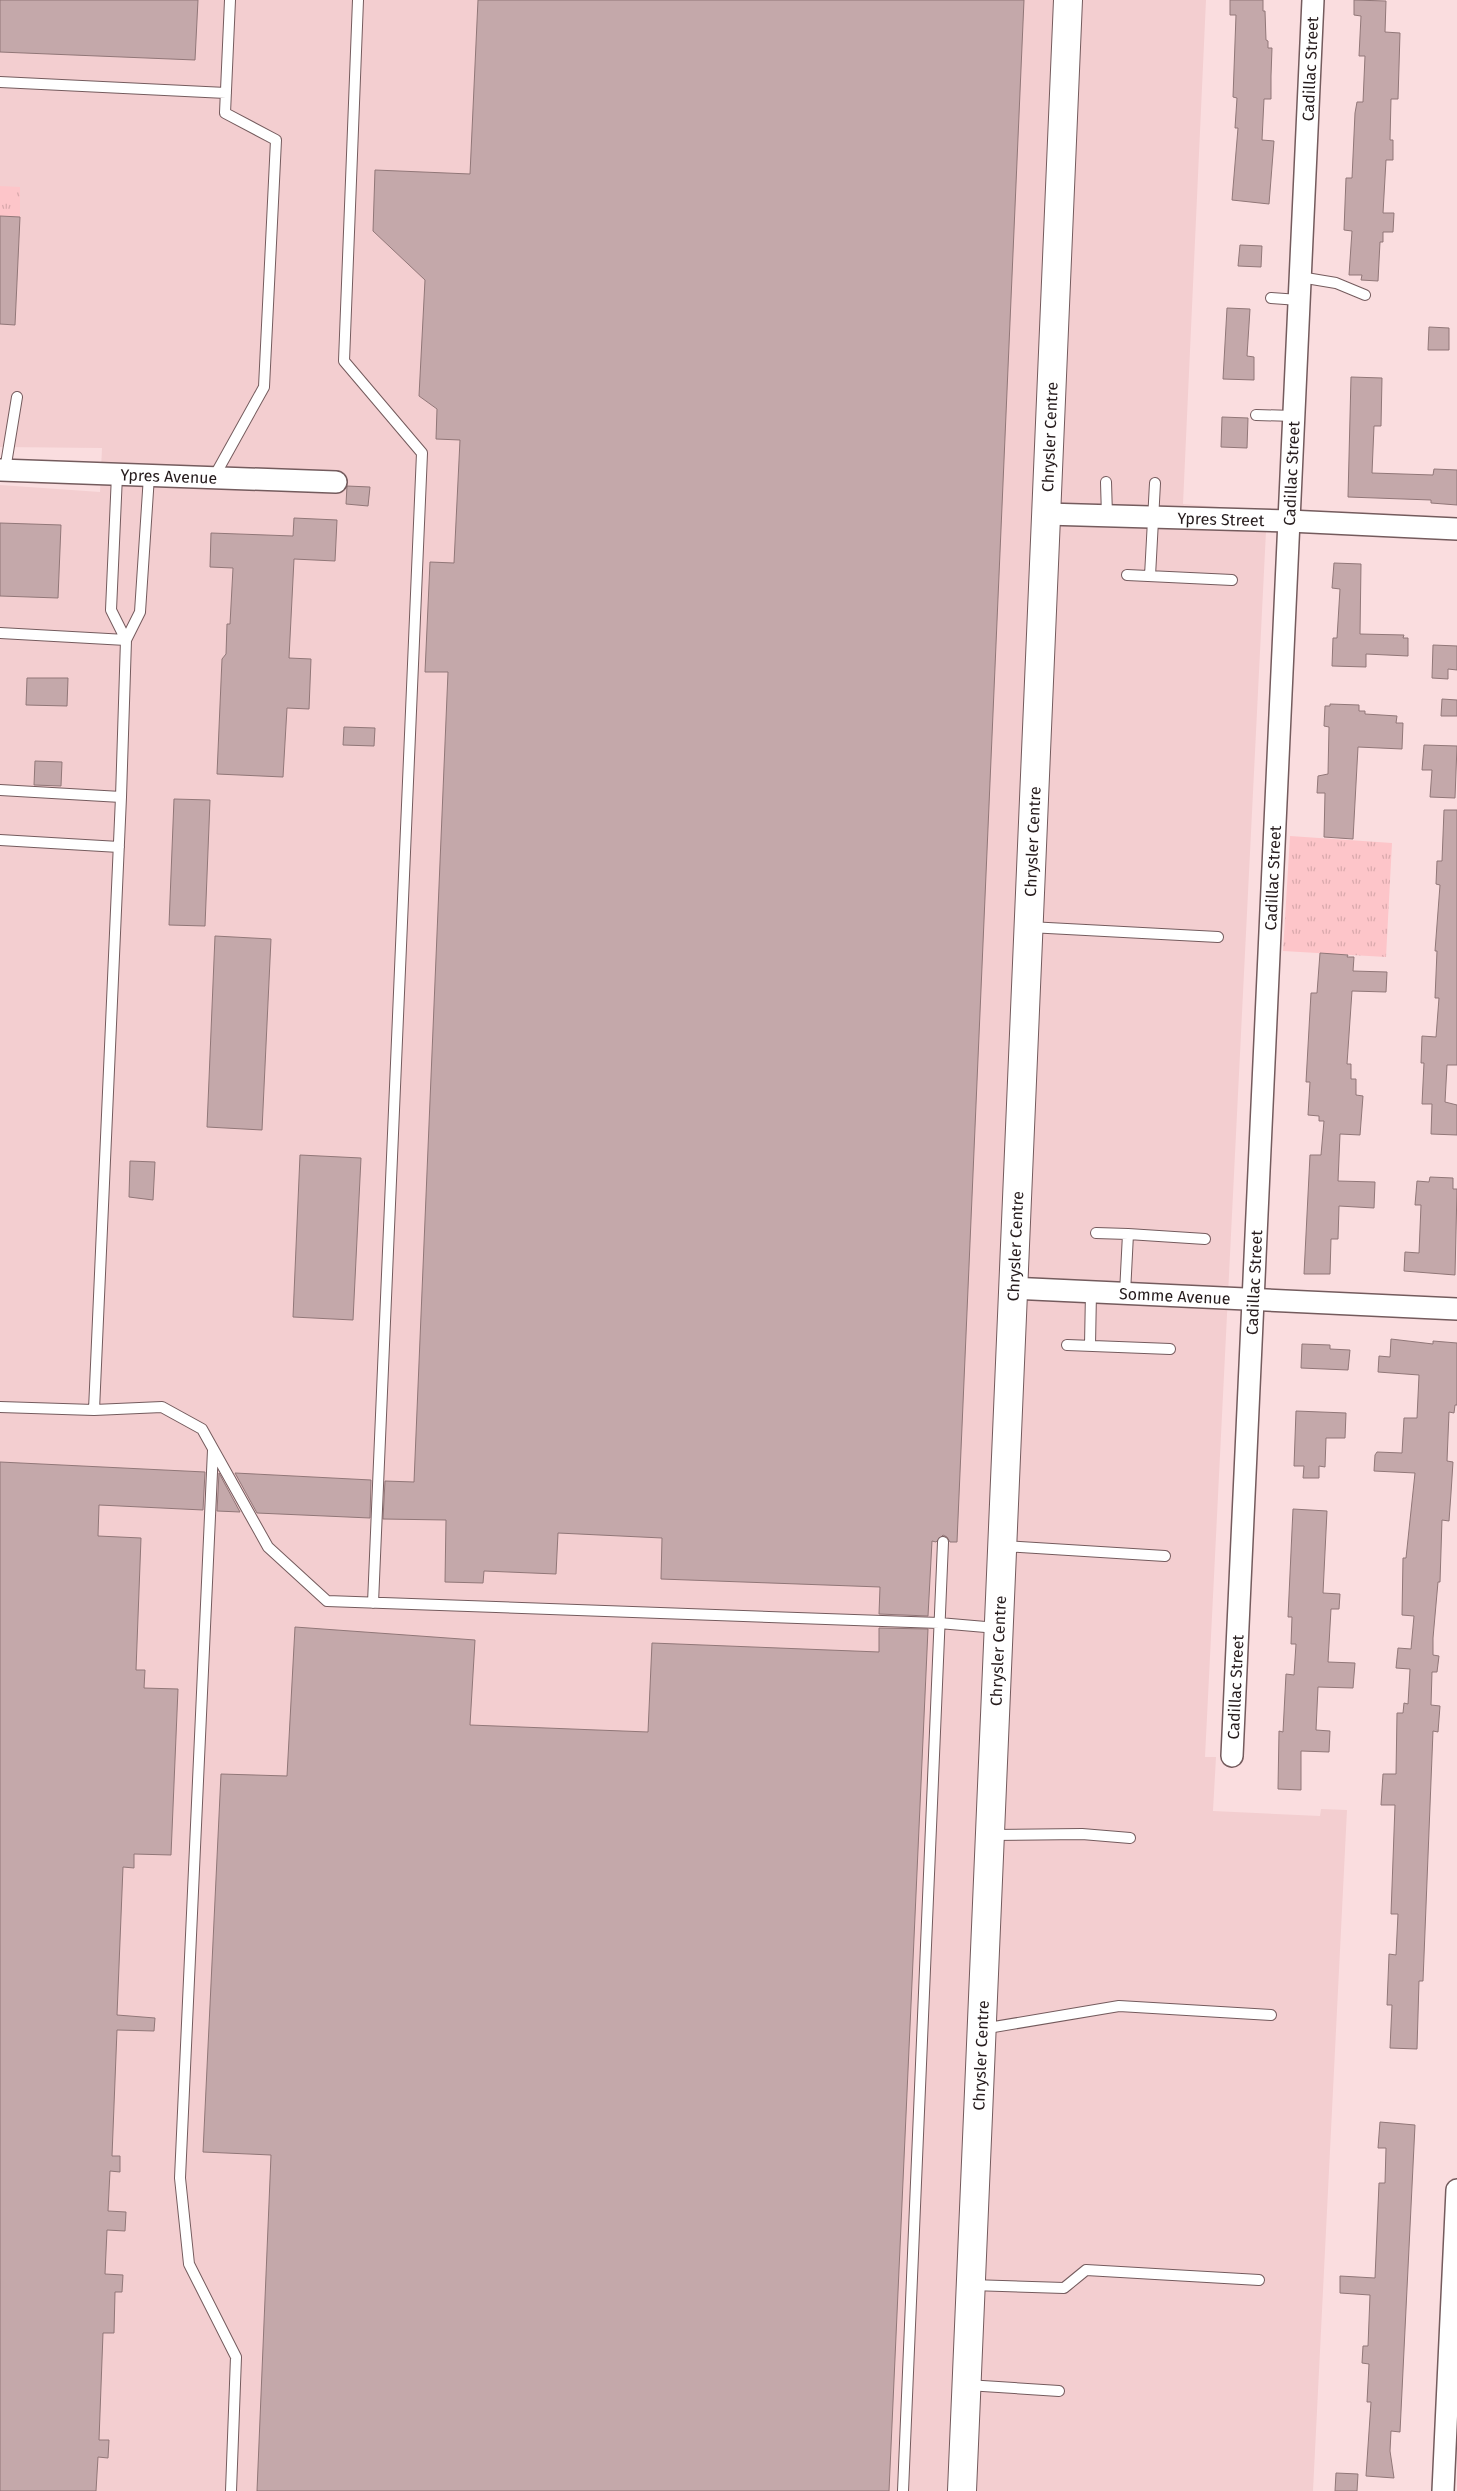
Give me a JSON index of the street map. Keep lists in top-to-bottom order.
{
  "streets": {
    "street": [
      "Cadillac Street",
      "Chrysler Centre",
      "Ypres Avenue",
      "Ypres Street",
      "Somme Avenue"
    ]
  },
  "crossings": [
    ["Cadillac Street", "Ypres Street"],
    ["Cadillac Street", "Somme Avenue"],
    ["Chrysler Centre", "Ypres Street"],
    ["Chrysler Centre", "Somme Avenue"]
  ]
}
